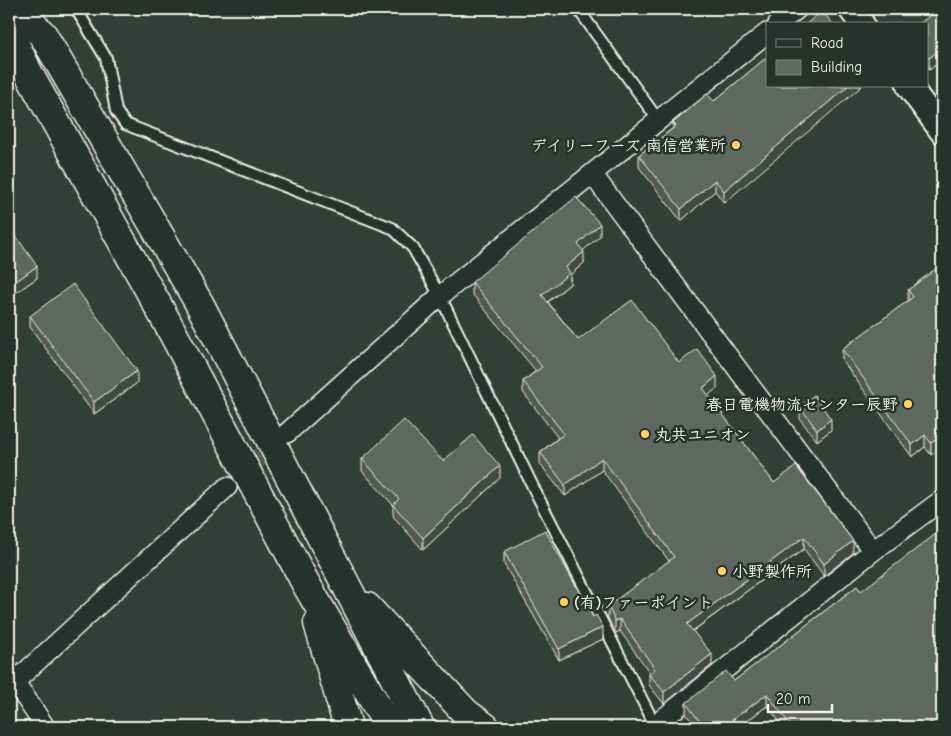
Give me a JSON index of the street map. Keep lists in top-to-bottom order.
{
  "places": [
    "デイリーフーズ 南信営業所",
    "春日電機物流センター辰野",
    "丸共ユニオン",
    "小野製作所",
    "(有)ファーポイント"
  ],
  "legend": ["Road", "Building"],
  "scale_bar": "20 m"
}
